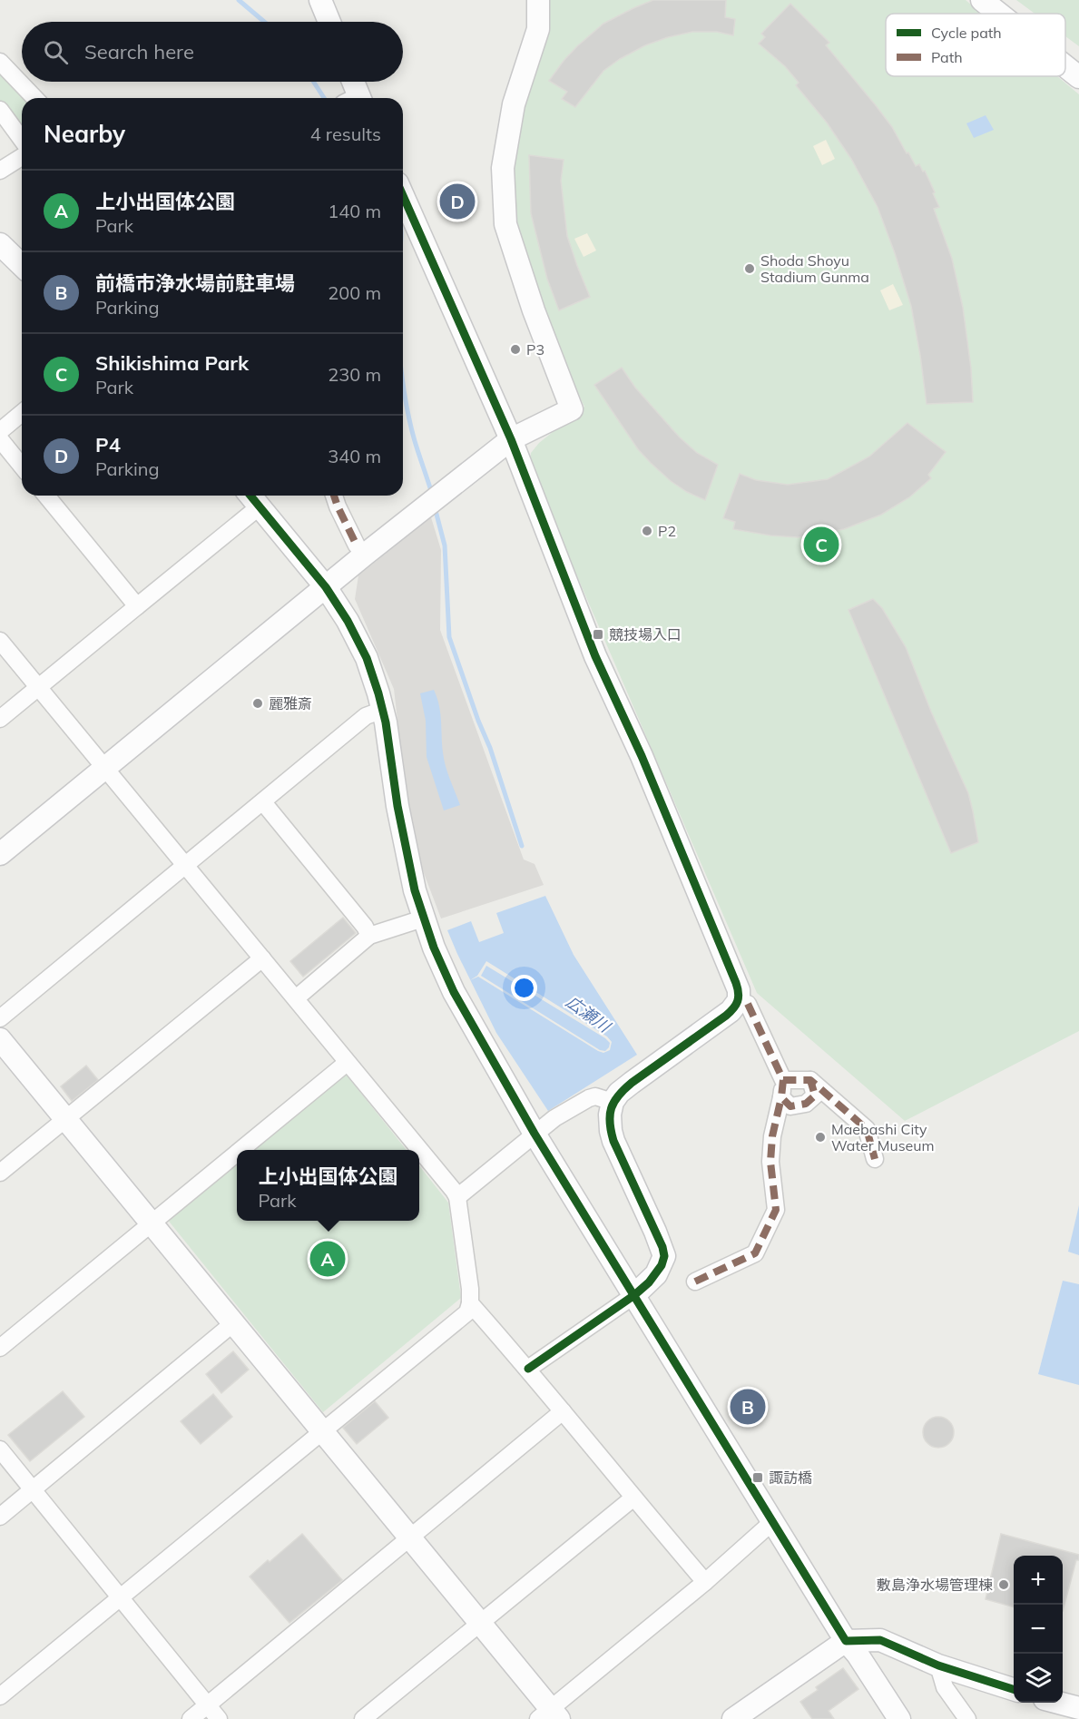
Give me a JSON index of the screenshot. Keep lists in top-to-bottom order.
{
  "water": ["広瀬川"],
  "places": {
    "other": [
      "Shoda Shoyu Stadium Gunma",
      "P3",
      "P2",
      "麗雅斎",
      "Maebashi City Water Museum",
      "敷島浄水場管理棟"
    ],
    "transit": ["競技場入口", "諏訪橋"]
  },
  "legend": ["Cycle path", "Path"],
  "page": {
    "search": "Search here",
    "heading": ["Nearby", "4 results"],
    "list": [
      {
        "mark": "A",
        "name": "上小出国体公園",
        "note": "Park",
        "value": "140 m"
      },
      {
        "mark": "B",
        "name": "前橋市浄水場前駐車場",
        "note": "Parking",
        "value": "200 m"
      },
      {
        "mark": "C",
        "name": "Shikishima Park",
        "note": "Park",
        "value": "230 m"
      },
      {
        "mark": "D",
        "name": "P4",
        "note": "Parking",
        "value": "340 m"
      }
    ],
    "pins": [
      "D",
      "C",
      "A",
      "B"
    ],
    "popup": ["上小出国体公園", "Park"],
    "map_buttons": ["+", "−"]
  }
}
